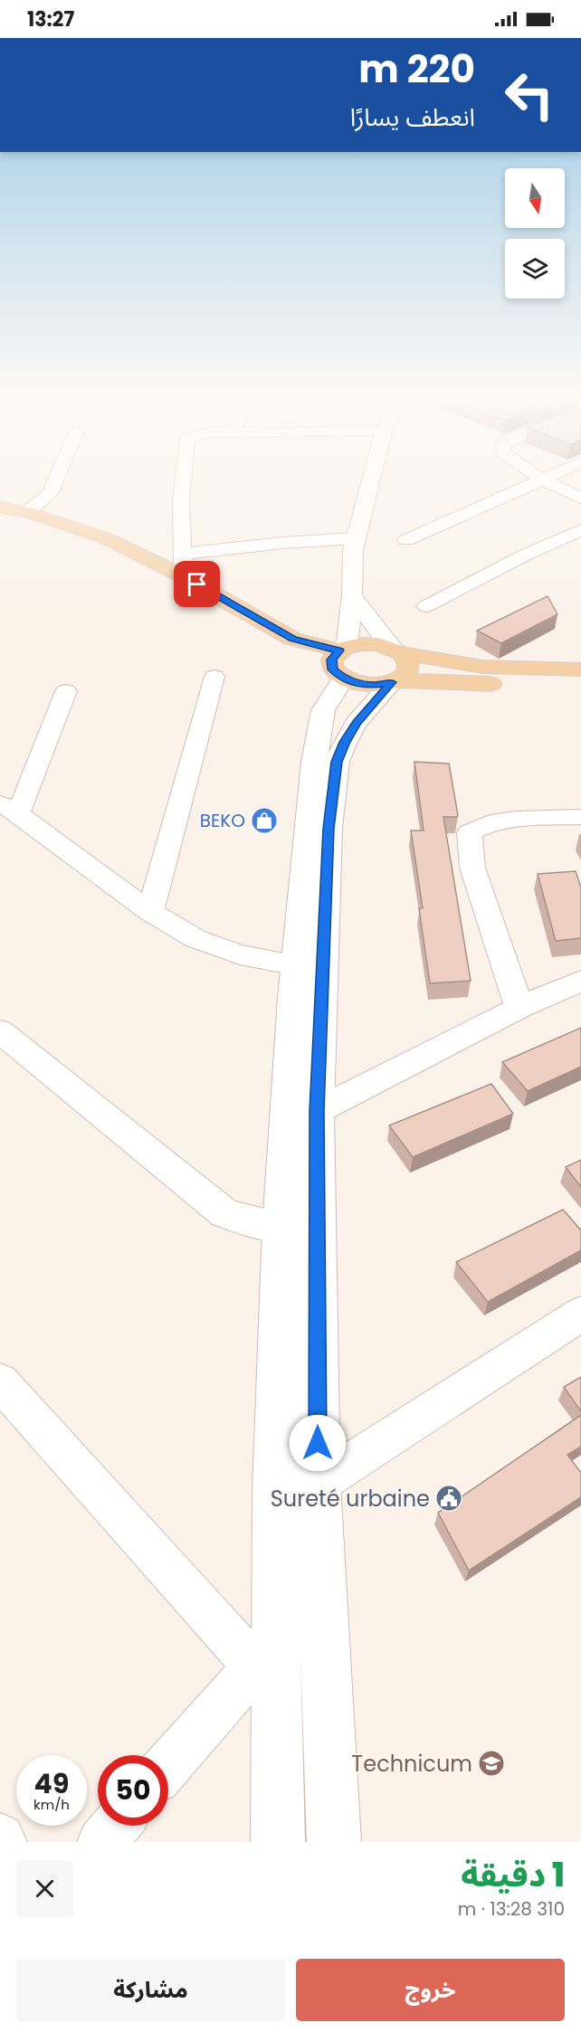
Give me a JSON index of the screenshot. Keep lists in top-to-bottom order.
{
  "places": {
    "shop": ["BEKO"],
    "public building": ["Sureté urbaine"],
    "school or university": ["Technicum"]
  },
  "north": "bottom",
  "page": {
    "status": "13:27",
    "turn": ["220 m", "انعطف يسارًا"],
    "speed": "49 km/h",
    "limit": "50",
    "heading": ["1 دقيقة", "310 m · 13:28"],
    "buttons": ["خروج", "مشاركة"]
  }
}
